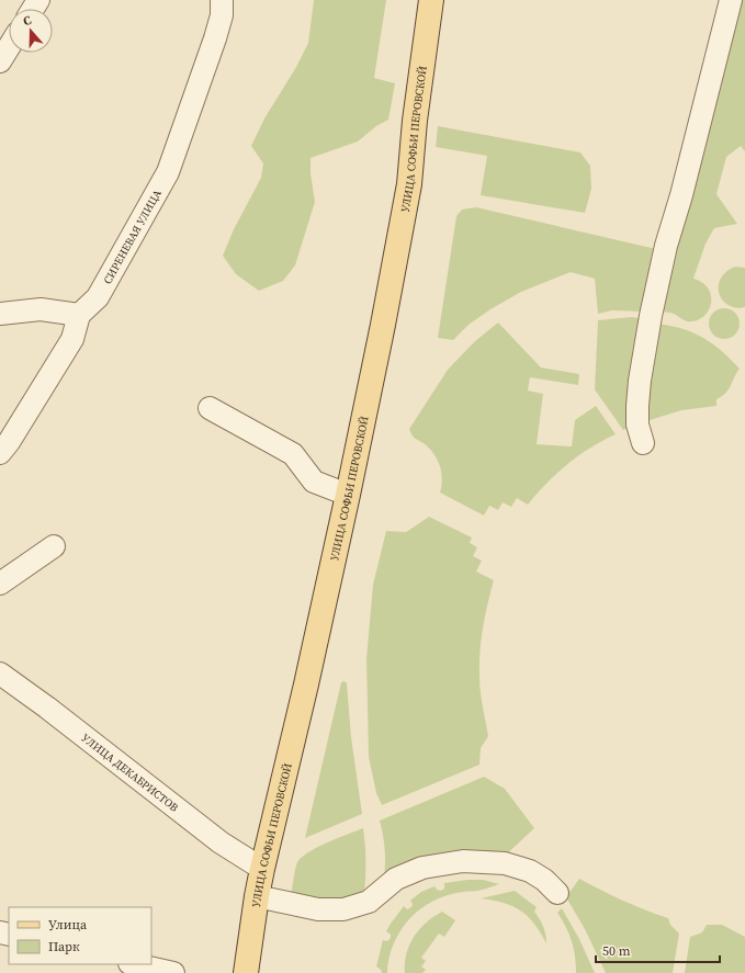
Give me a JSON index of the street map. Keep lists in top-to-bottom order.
{
  "streets": {
    "main road": ["УЛИЦА СОФЬИ ПЕРОВСКОЙ"],
    "street": ["СИРЕНЕВАЯ УЛИЦА", "УЛИЦА ДЕКАБРИСТОВ"]
  },
  "crossings": [
    ["УЛИЦА СОФЬИ ПЕРОВСКОЙ", "УЛИЦА ДЕКАБРИСТОВ"]
  ],
  "legend": ["Улица", "Парк"],
  "scale_bar": "50 m",
  "north": "top"
}
